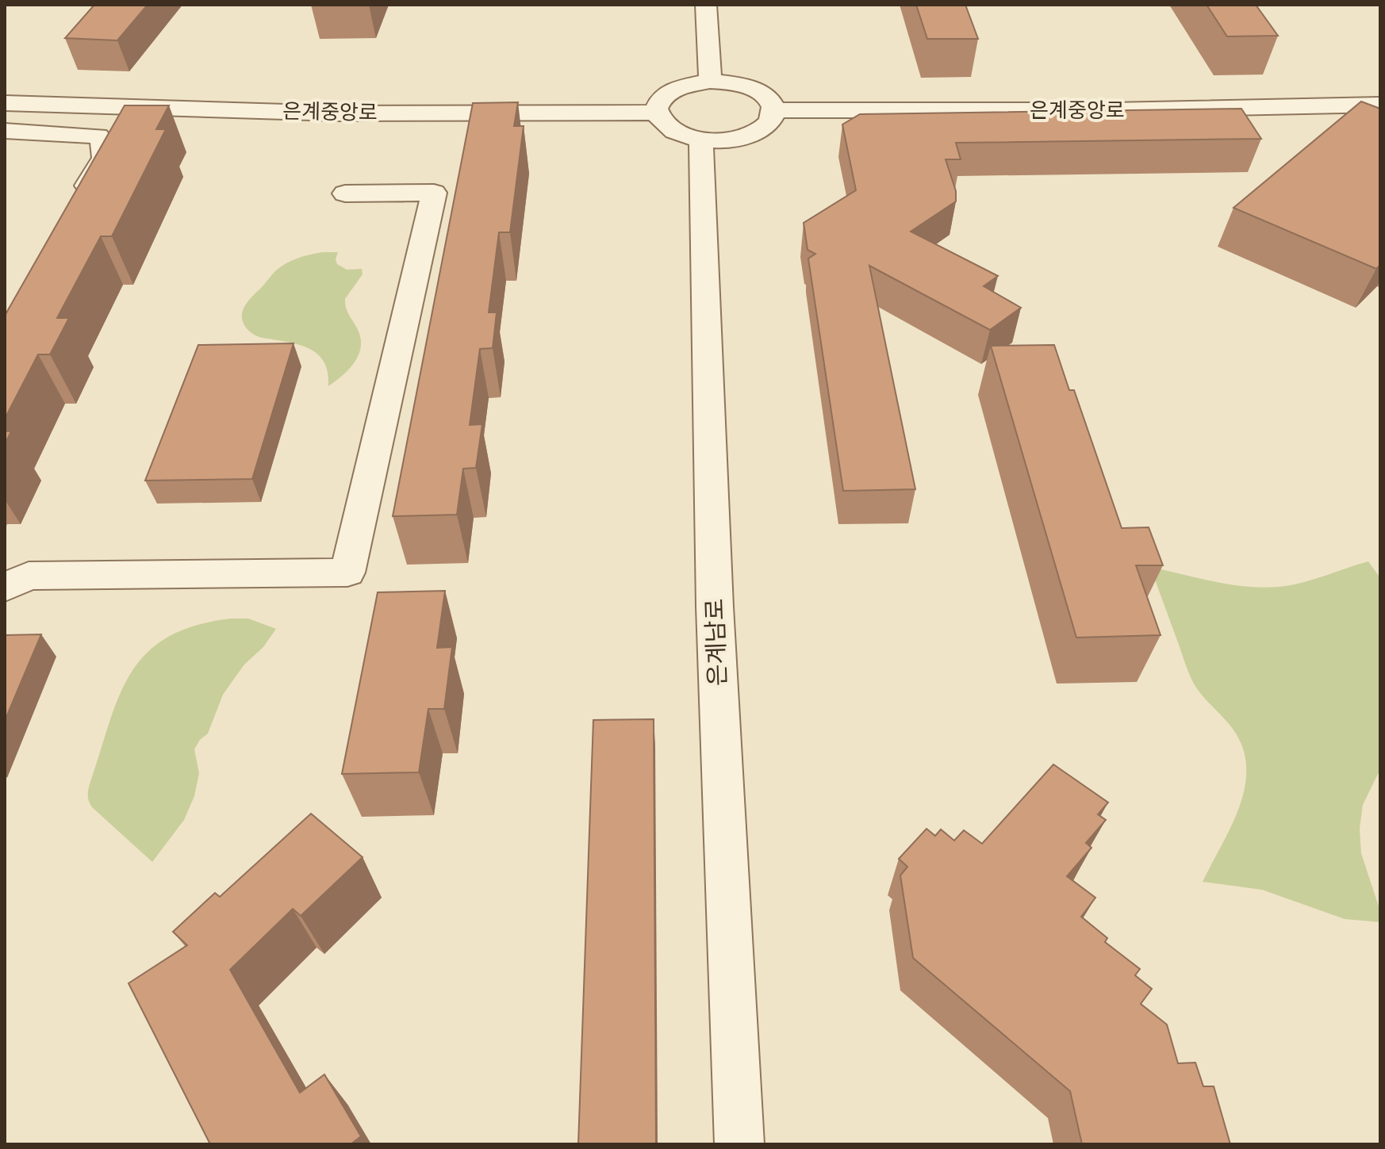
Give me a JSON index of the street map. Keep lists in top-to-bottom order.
{
  "streets": {
    "street": ["은계중앙로", "은계남로"]
  }
}
